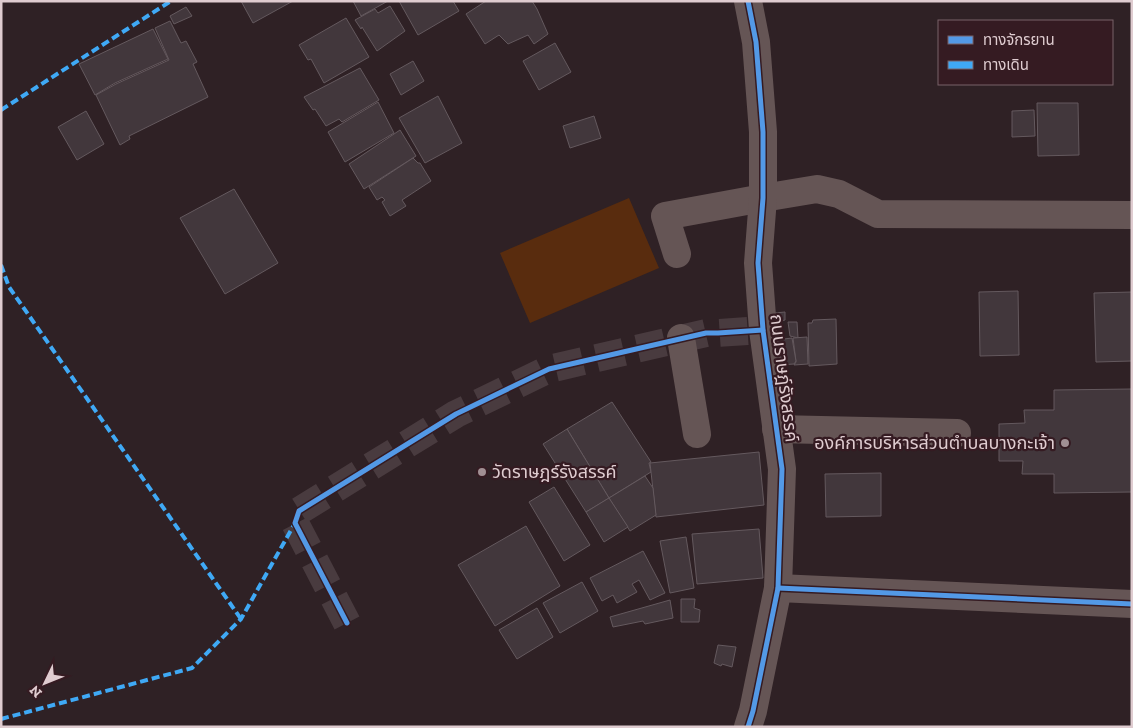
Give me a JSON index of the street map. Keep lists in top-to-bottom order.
{
  "streets": {
    "street": ["ถนนราษฎ์รังสรรค์"]
  },
  "places": ["องค์การบริหารส่วนตำบลบางกะเจ้า", "วัดราษฎร์รังสรรค์"],
  "legend": ["ทางจักรยาน", "ทางเดิน"],
  "north": "bottom left"
}
